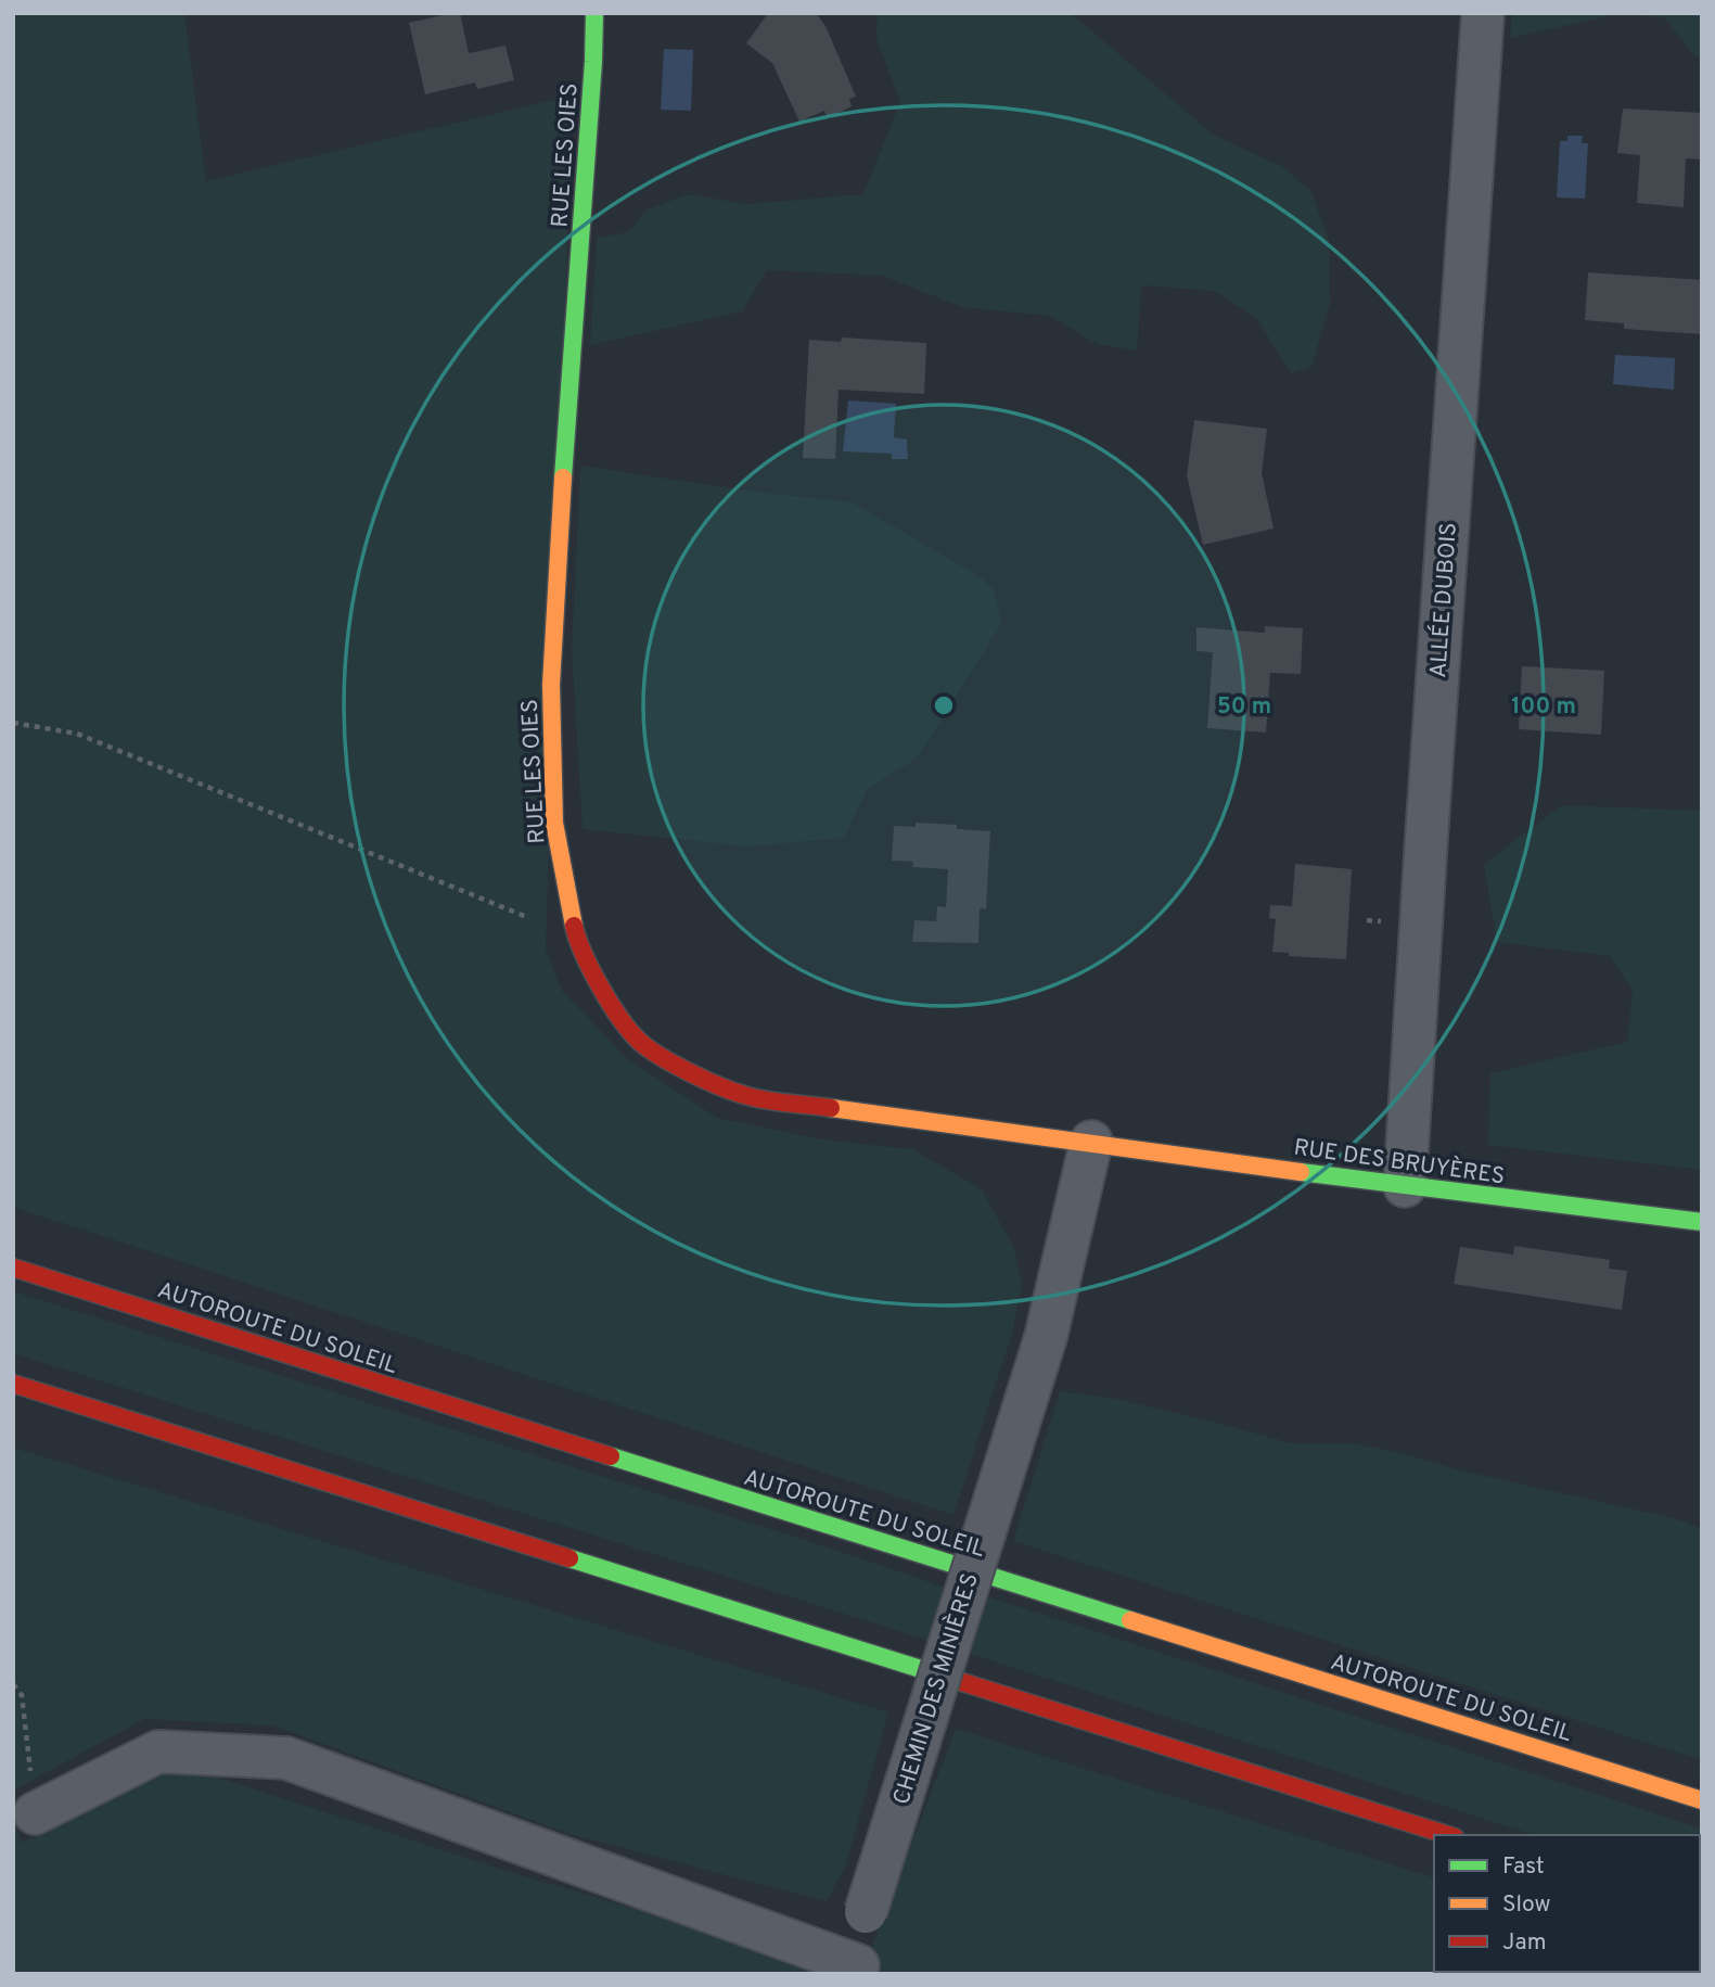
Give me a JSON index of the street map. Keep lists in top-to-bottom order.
{
  "streets": {
    "main road": ["RUE LES OIES", "RUE DES BRUYÈRES", "AUTOROUTE DU SOLEIL"],
    "street": ["ALLÉE DUBOIS", "CHEMIN DES MINIÈRES"]
  },
  "crossings": [
    ["RUE LES OIES", "RUE DES BRUYÈRES"],
    ["RUE LES OIES", "CHEMIN DES MINIÈRES"],
    ["ALLÉE DUBOIS", "RUE DES BRUYÈRES"],
    ["RUE DES BRUYÈRES", "CHEMIN DES MINIÈRES"]
  ],
  "legend": ["Fast", "Slow", "Jam"],
  "rings": ["50 m", "100 m"]
}
